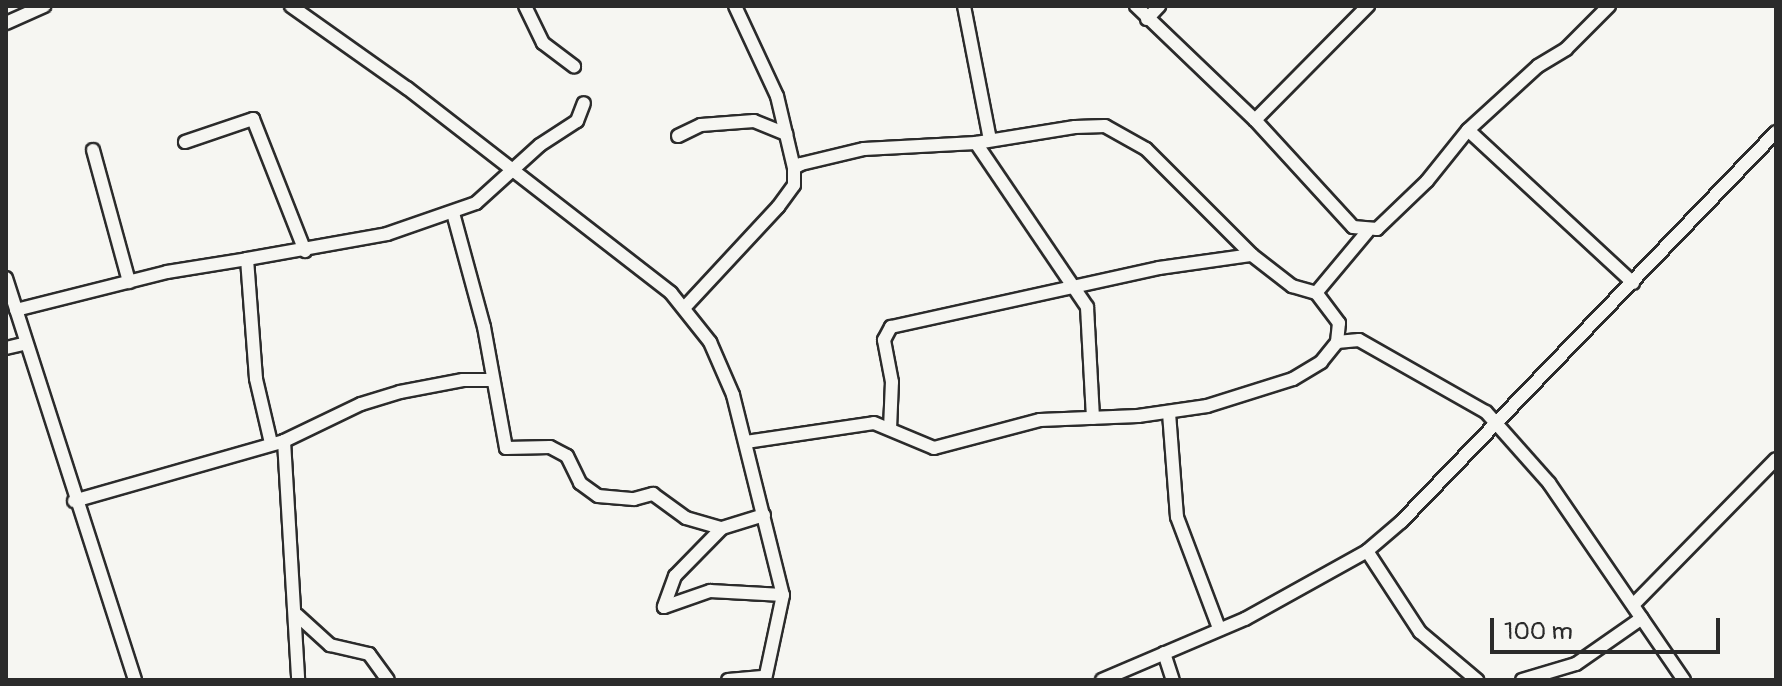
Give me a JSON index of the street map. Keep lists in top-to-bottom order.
{
  "scale_bar": "100 m"
}
